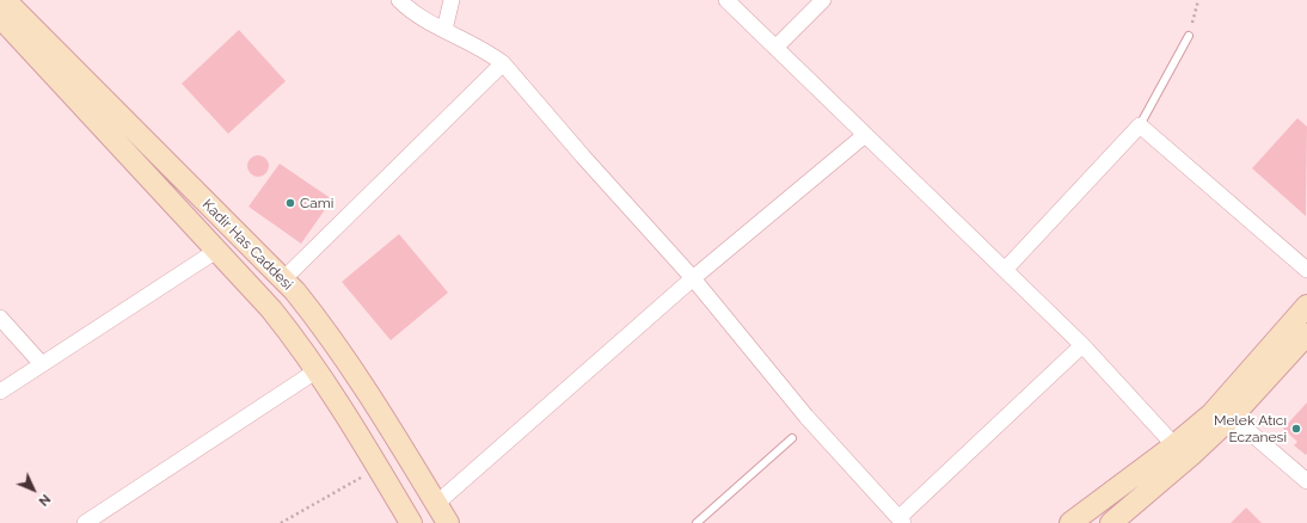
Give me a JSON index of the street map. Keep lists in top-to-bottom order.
{
  "streets": {
    "street": ["Kadir Has Caddesi"]
  },
  "places": ["Cami", "Melek Atıcı Eczanesi"],
  "north": "bottom right"
}
